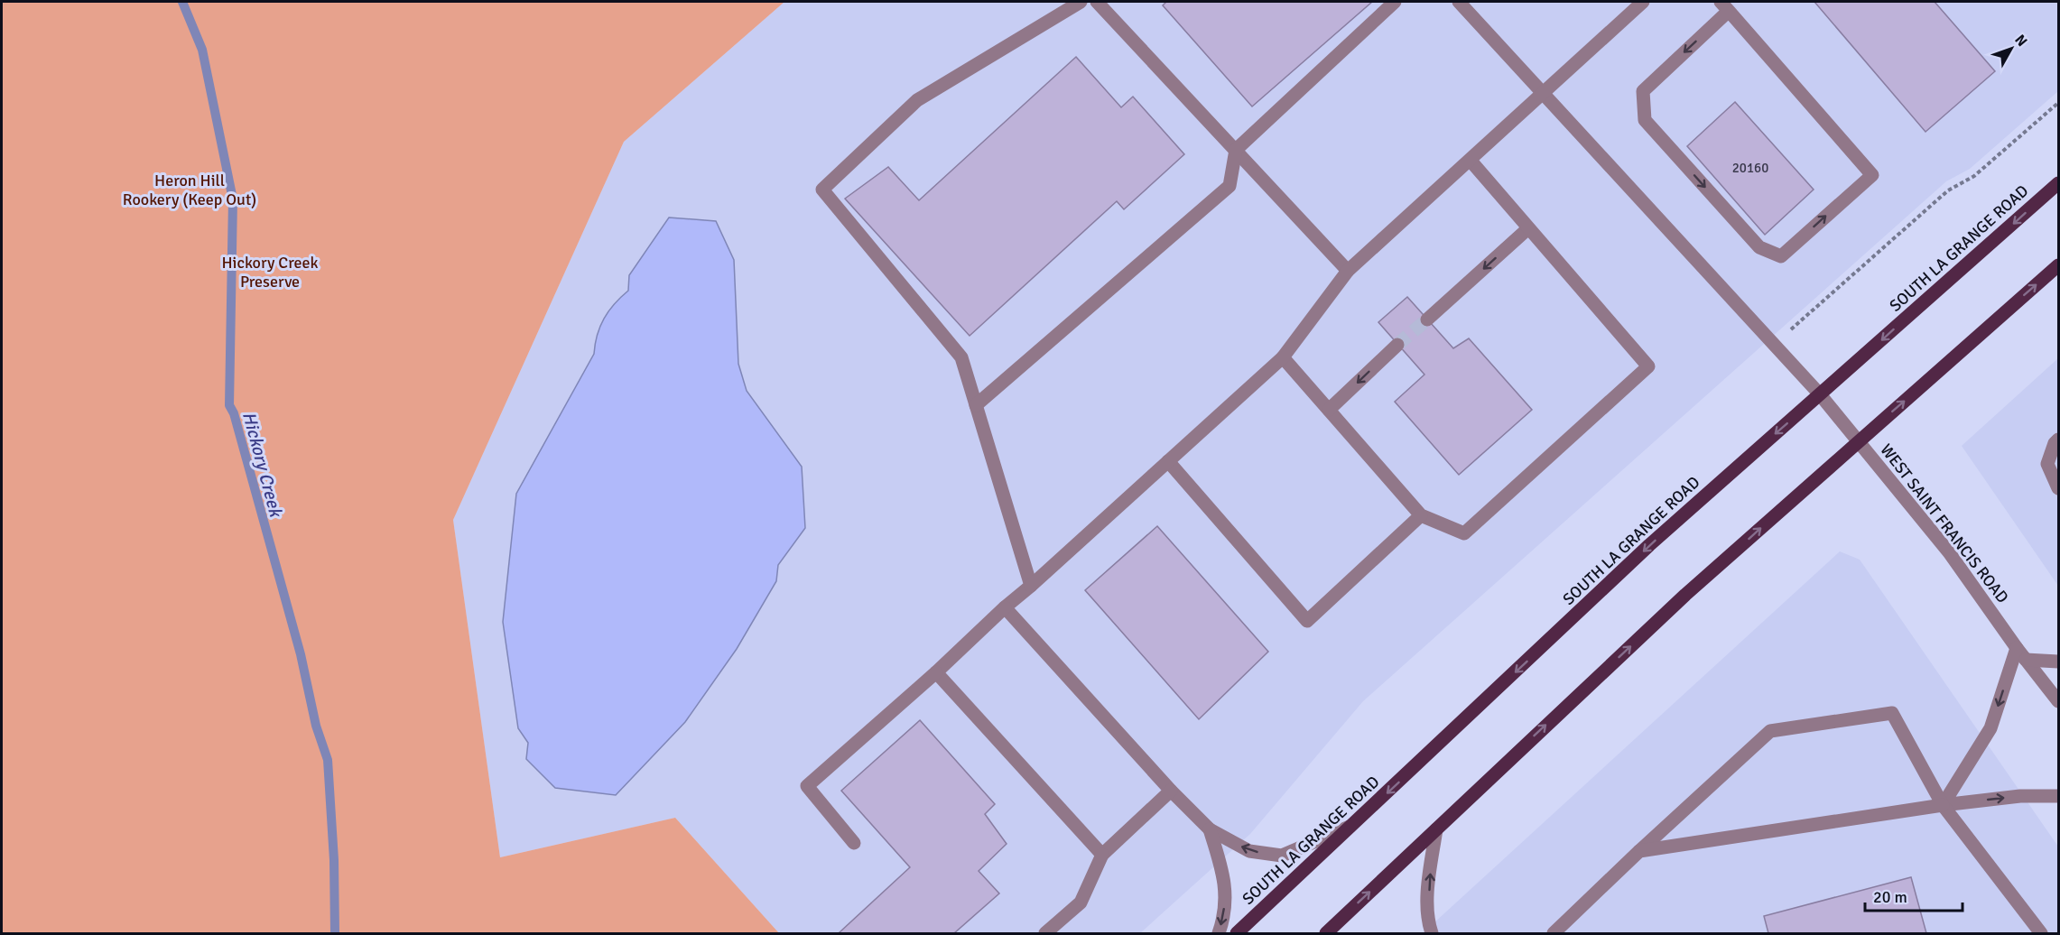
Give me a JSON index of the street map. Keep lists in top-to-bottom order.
{
  "streets": {
    "main road": ["SOUTH LA GRANGE ROAD"],
    "street": ["WEST SAINT FRANCIS ROAD"]
  },
  "crossings": [
    ["SOUTH LA GRANGE ROAD", "WEST SAINT FRANCIS ROAD"]
  ],
  "water": ["Hickory Creek"],
  "parks": ["Heron Hill Rookery (Keep Out)", "Hickory Creek Preserve"],
  "house_numbers": ["20160"],
  "scale_bar": "20 m",
  "north": "top right"
}
